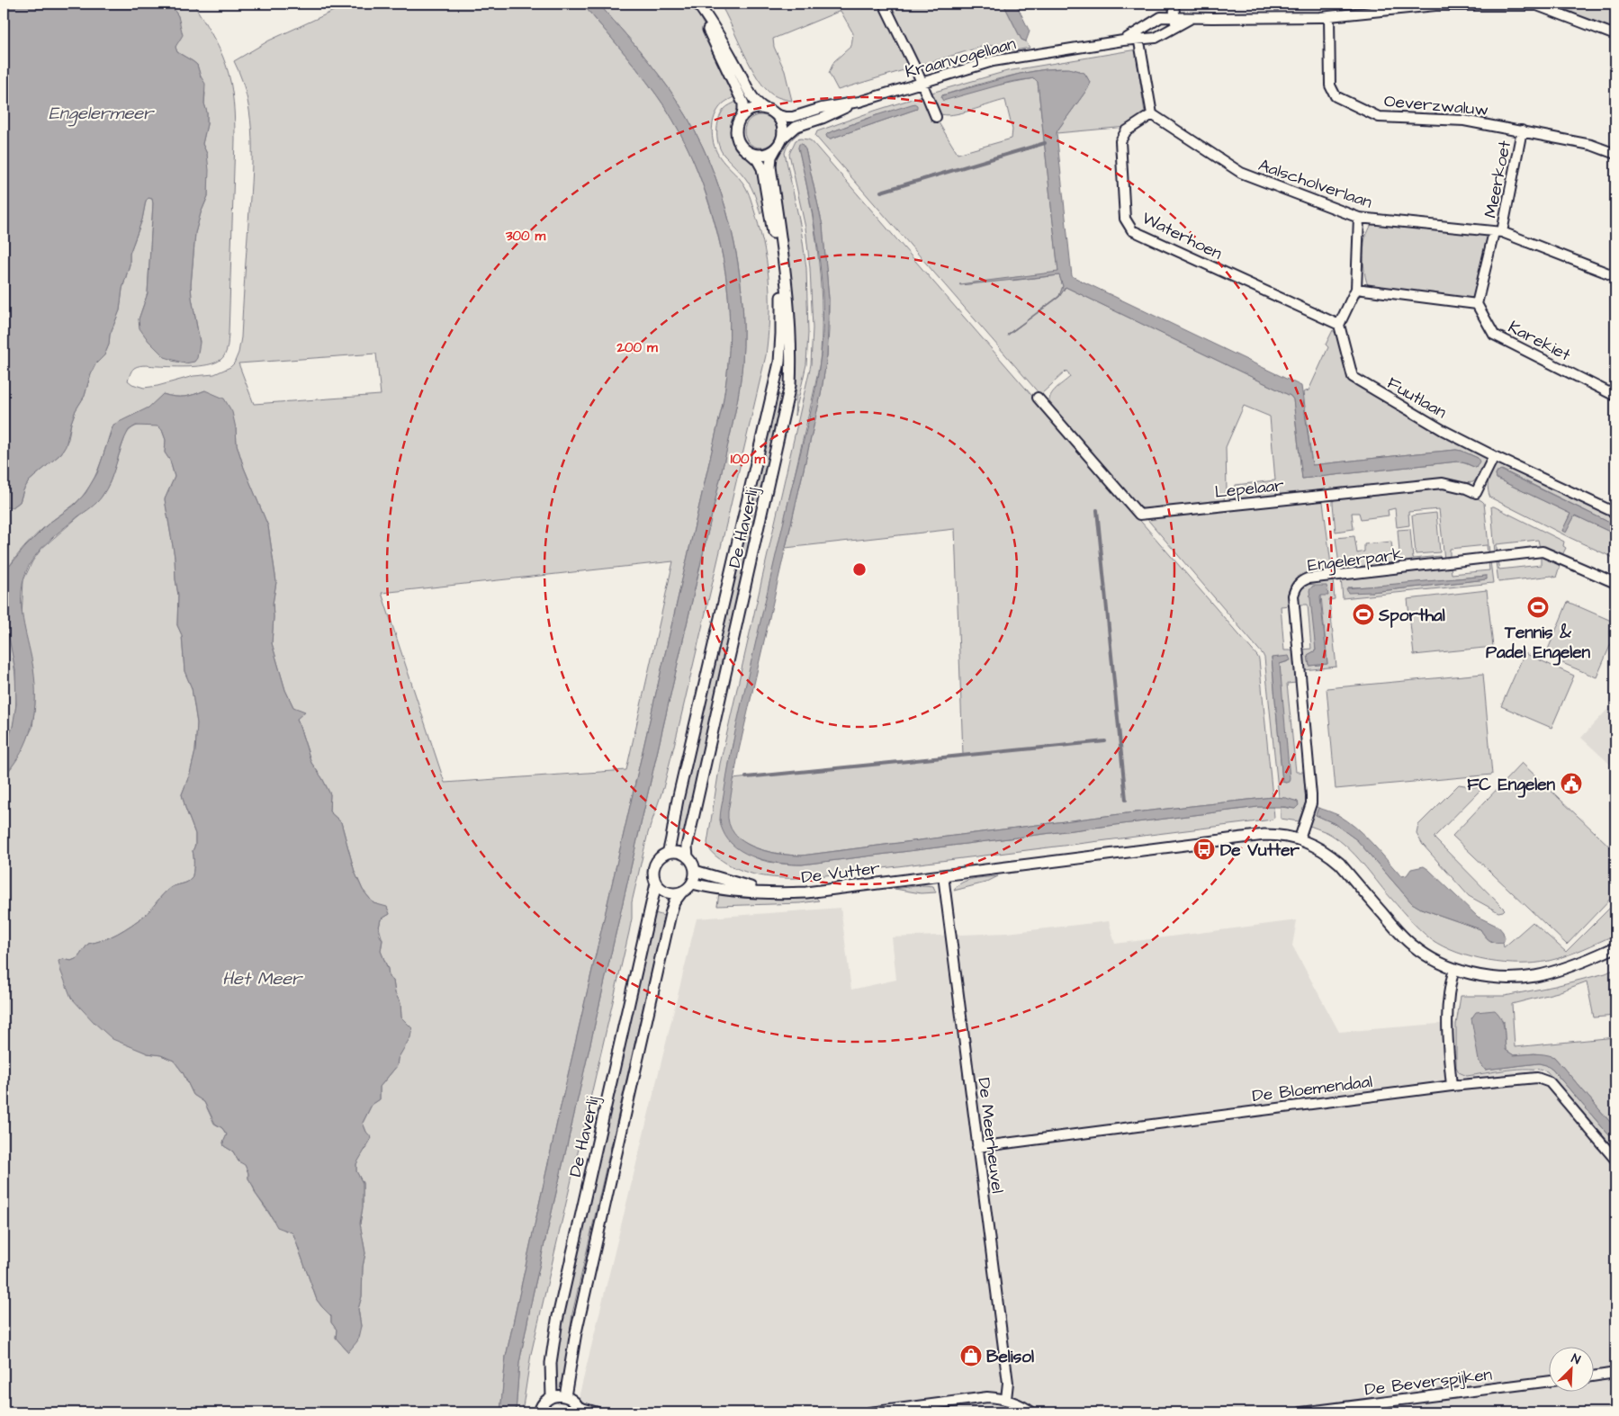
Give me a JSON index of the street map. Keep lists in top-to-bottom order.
{
  "streets": {
    "street": [
      "Kraanvogellaan",
      "Oeverzwaluw",
      "Meerkoet",
      "Aalscholverlaan",
      "Waterhoen",
      "Karekiet",
      "Fuutlaan",
      "Lepelaar",
      "De Haverlij",
      "Engelerpark",
      "De Vutter",
      "De Bloemendaal",
      "De Meerheuvel",
      "De Beverspijken"
    ]
  },
  "crossings": [
    ["Kraanvogellaan", "Oeverzwaluw"],
    ["Kraanvogellaan", "De Haverlij"],
    ["Oeverzwaluw", "Meerkoet"],
    ["Meerkoet", "Aalscholverlaan"],
    ["Meerkoet", "Karekiet"],
    ["Aalscholverlaan", "Waterhoen"],
    ["Waterhoen", "Fuutlaan"],
    ["Fuutlaan", "Lepelaar"],
    ["De Haverlij", "De Vutter"],
    ["Engelerpark", "De Vutter"],
    ["De Vutter", "De Meerheuvel"],
    ["De Bloemendaal", "De Meerheuvel"]
  ],
  "water": ["Engelermeer", "Het Meer"],
  "places": {
    "sports": ["Tennis & Padel Engelen", "Sporthal"],
    "public building": ["FC Engelen"],
    "bus stop": ["De Vutter"],
    "shop": ["Belisol"]
  },
  "north": "top right",
  "rings": ["300 m", "200 m", "100 m"]
}
